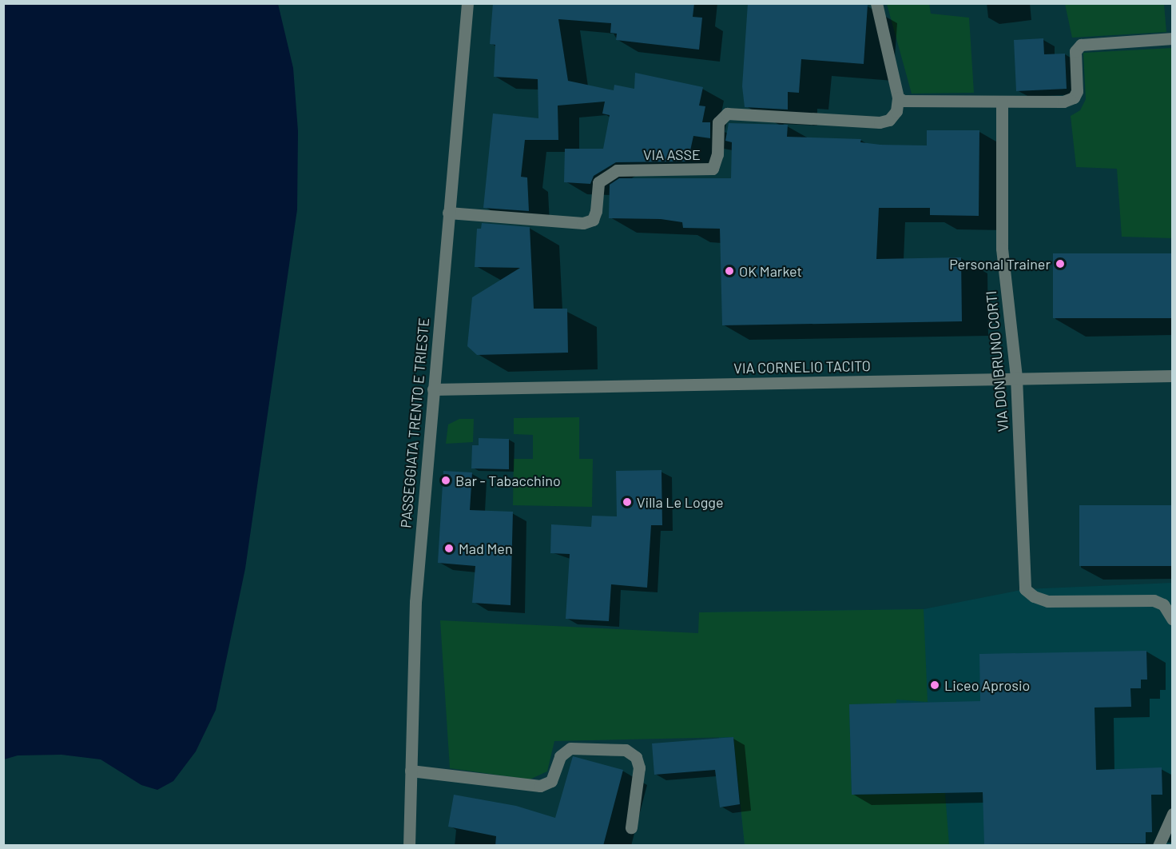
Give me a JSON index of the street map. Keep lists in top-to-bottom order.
{
  "streets": {
    "street": [
      "VIA ASSE",
      "VIA DON BRUNO CORTI",
      "VIA CORNELIO TACITO",
      "PASSEGGIATA TRENTO E TRIESTE"
    ]
  },
  "crossings": [
    ["VIA ASSE", "PASSEGGIATA TRENTO E TRIESTE"],
    ["VIA DON BRUNO CORTI", "VIA CORNELIO TACITO"],
    ["VIA CORNELIO TACITO", "PASSEGGIATA TRENTO E TRIESTE"]
  ],
  "places": [
    "Personal Trainer",
    "OK Market",
    "Bar - Tabacchino",
    "Villa Le Logge",
    "Mad Men",
    "Liceo Aprosio"
  ]
}
